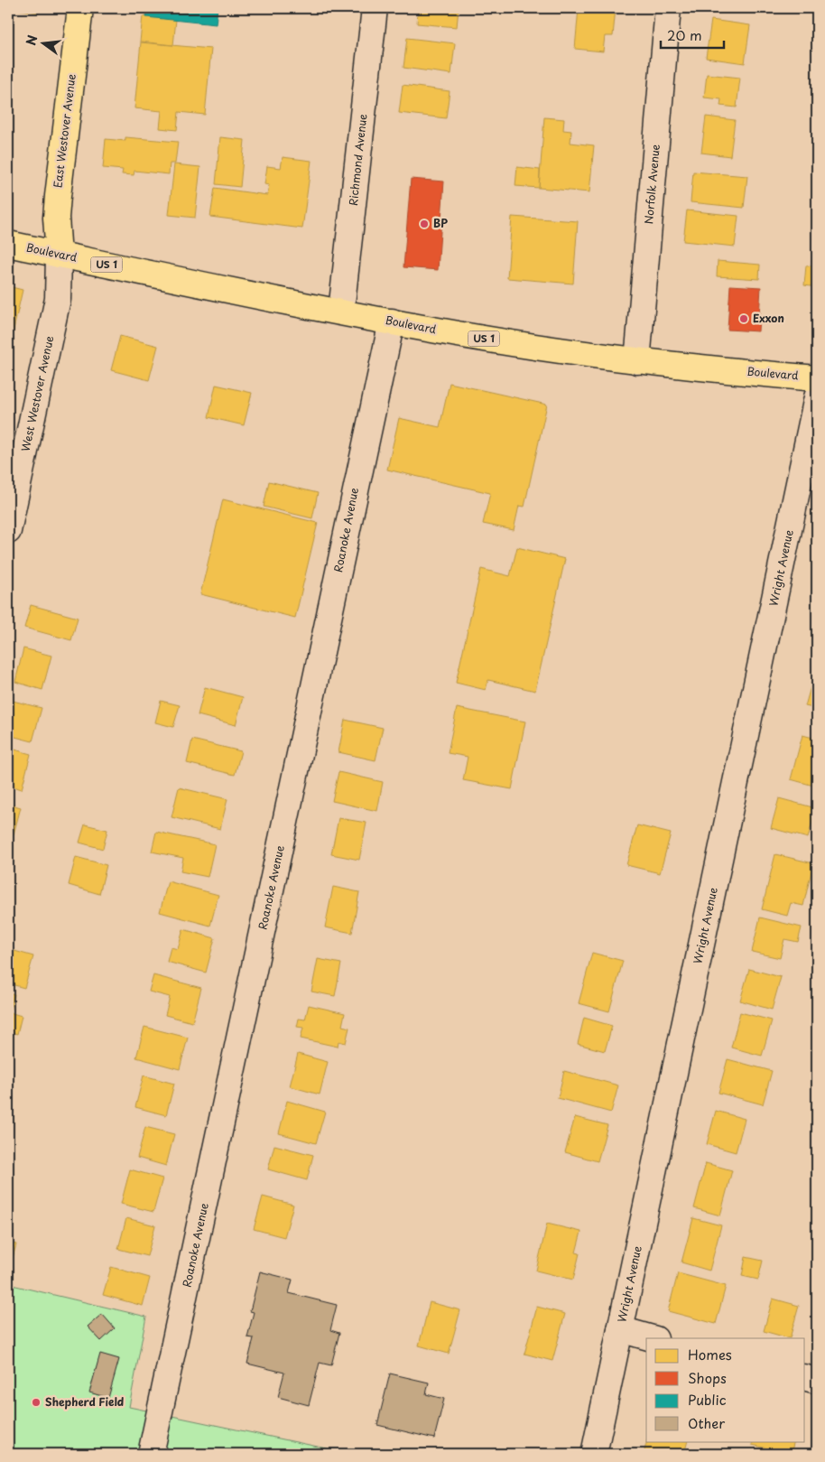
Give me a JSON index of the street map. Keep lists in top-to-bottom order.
{
  "streets": {
    "main road": ["East Westover Avenue", "Boulevard", "US 1"],
    "street": [
      "Richmond Avenue",
      "Norfolk Avenue",
      "West Westover Avenue",
      "Roanoke Avenue",
      "Wright Avenue"
    ]
  },
  "crossings": [
    ["East Westover Avenue", "Boulevard"],
    ["East Westover Avenue", "West Westover Avenue"],
    ["Richmond Avenue", "Boulevard"],
    ["Norfolk Avenue", "Boulevard"],
    ["Boulevard", "West Westover Avenue"],
    ["Boulevard", "Roanoke Avenue"]
  ],
  "places": ["BP", "Exxon", "Shepherd Field"],
  "legend": [
    "Homes",
    "Shops",
    "Public",
    "Other"
  ],
  "scale_bar": "20 m",
  "north": "left"
}
